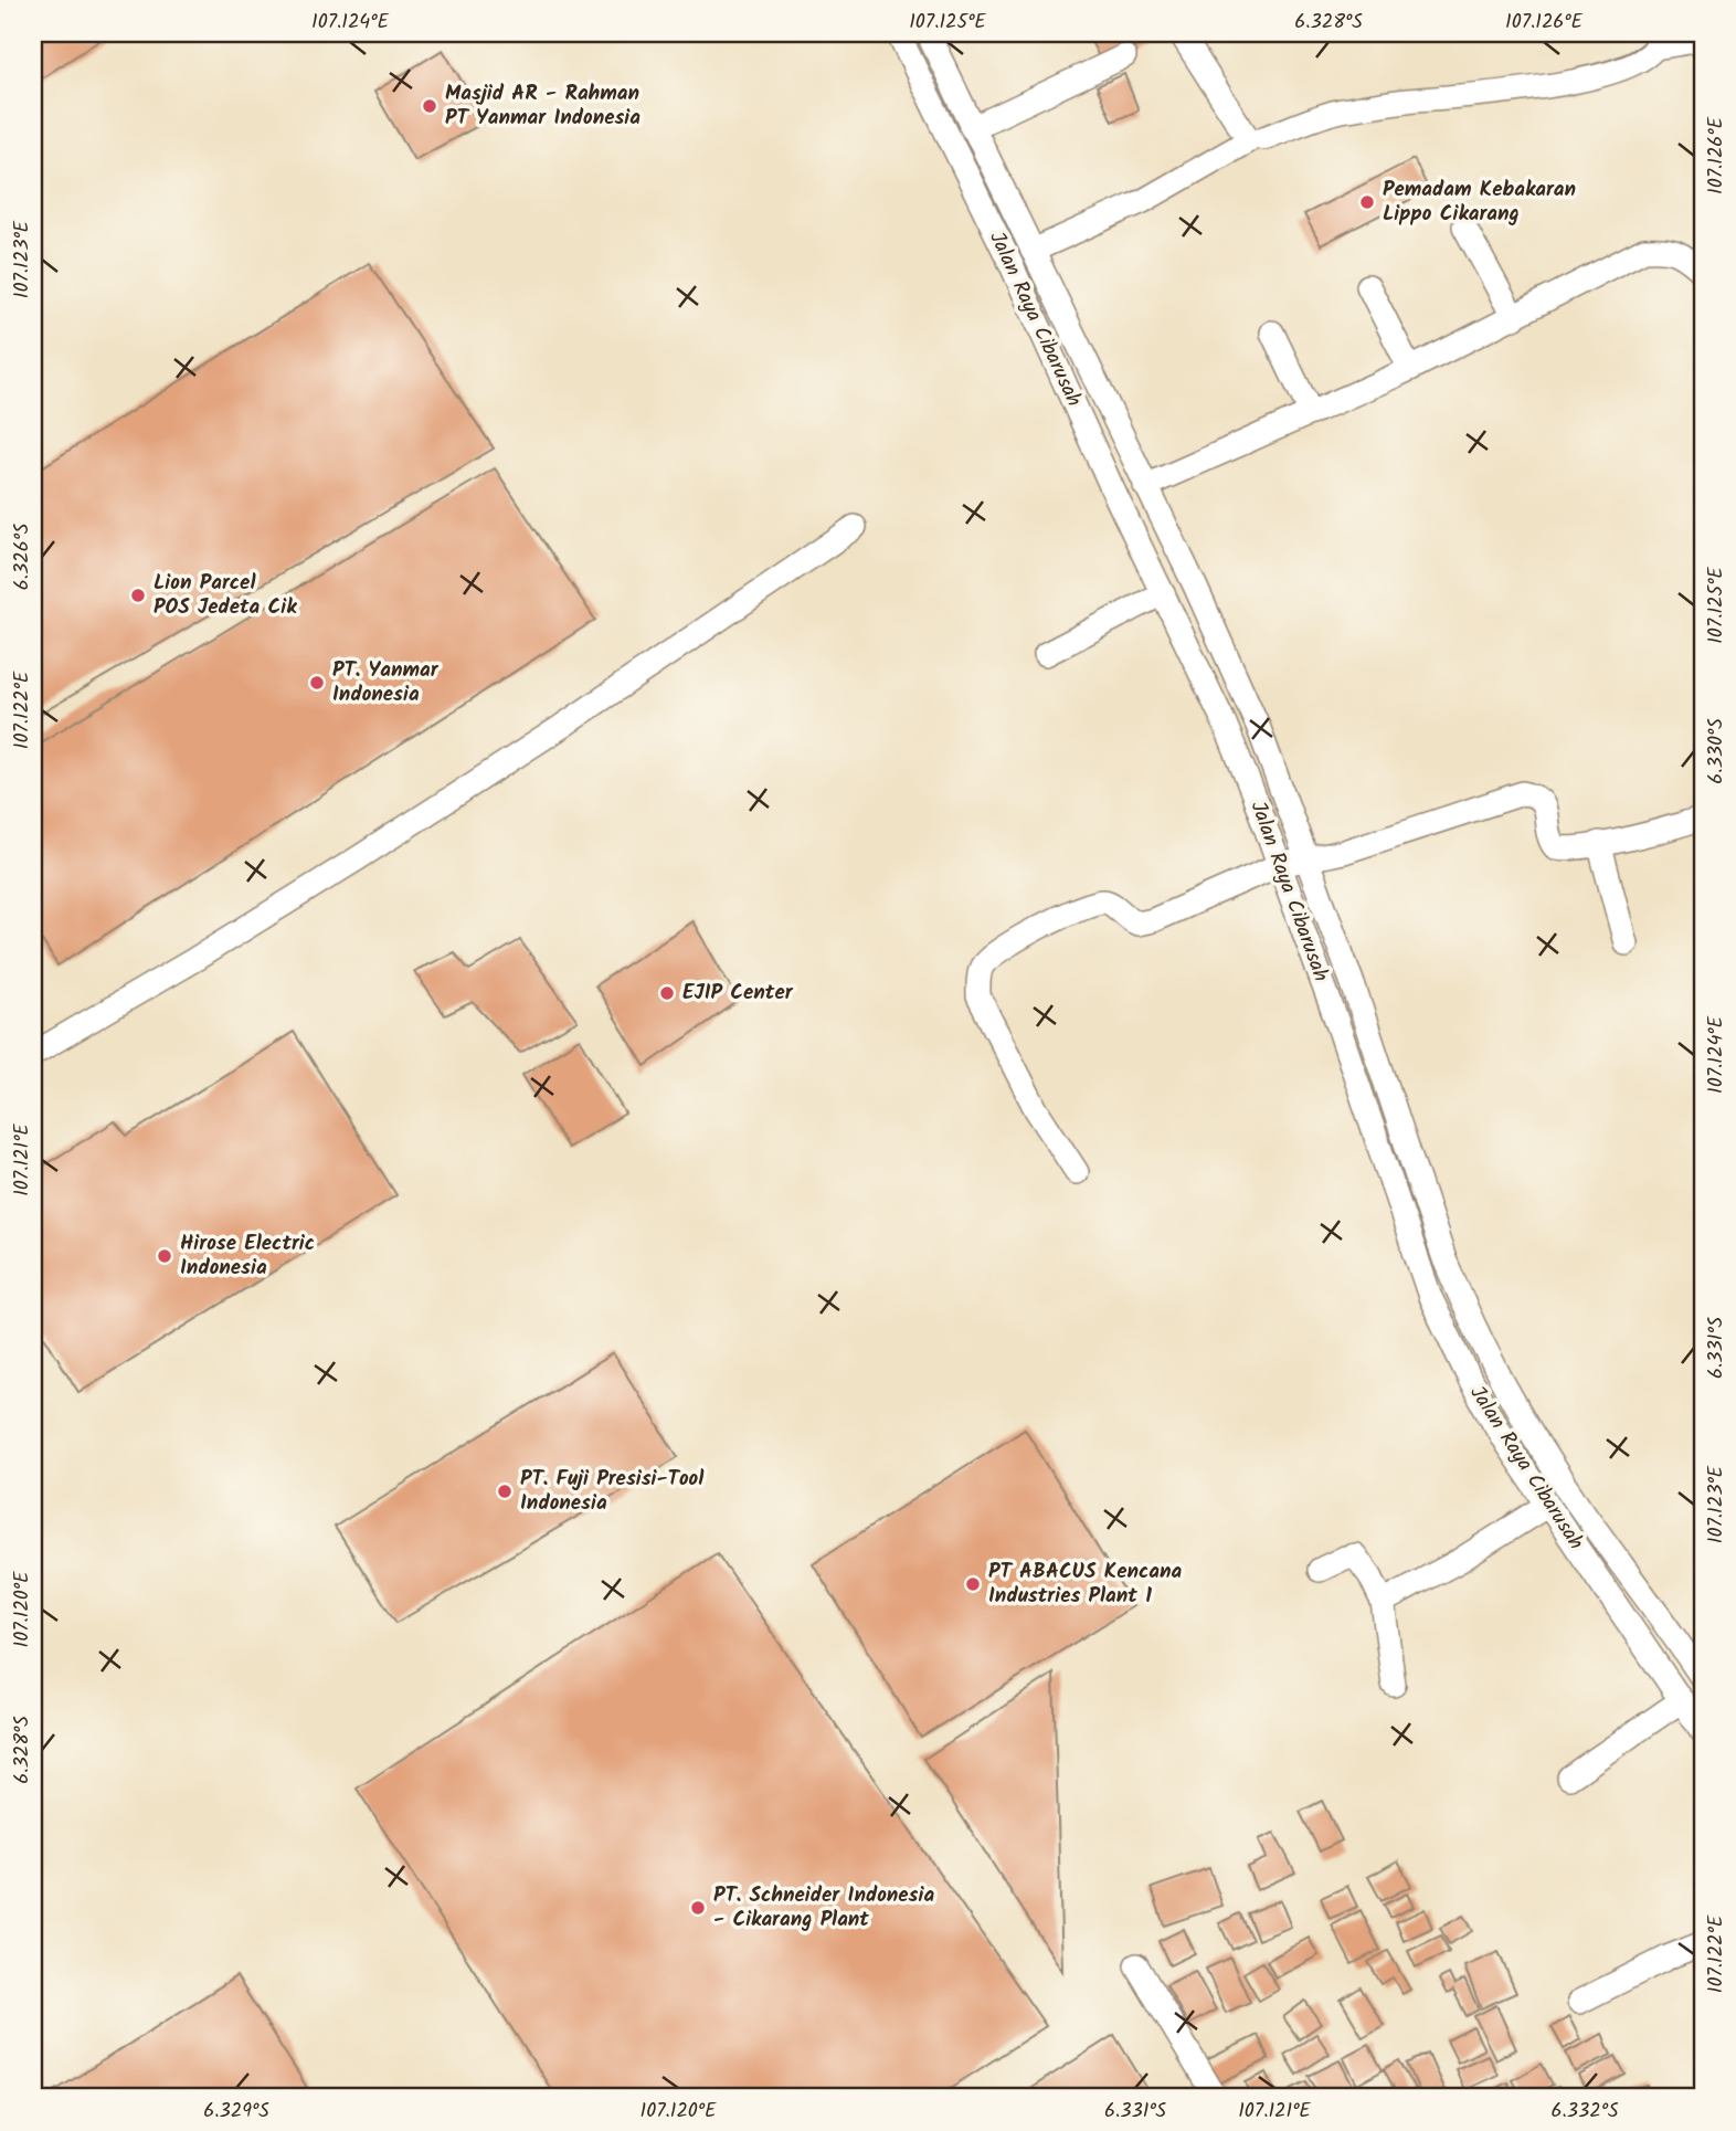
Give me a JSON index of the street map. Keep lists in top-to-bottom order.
{
  "streets": {
    "street": ["Jalan Raya Cibarusah"]
  },
  "places": [
    "Masjid AR - Rahman PT Yanmar Indonesia",
    "Pemadam Kebakaran Lippo Cikarang",
    "Lion Parcel POS Jedeta Cik",
    "PT. Yanmar Indonesia",
    "EJIP Center",
    "Hirose Electric Indonesia",
    "PT. Fuji Presisi-Tool Indonesia",
    "PT ABACUS Kencana Industries Plant 1",
    "PT. Schneider Indonesia - Cikarang Plant"
  ],
  "coordinates": [
    "107.124°E",
    "107.125°E",
    "6.328°S",
    "107.126°E",
    "107.123°E",
    "6.326°S",
    "107.122°E",
    "6.330°S",
    "107.121°E",
    "6.331°S",
    "107.120°E",
    "6.329°S",
    "6.332°S"
  ]
}
